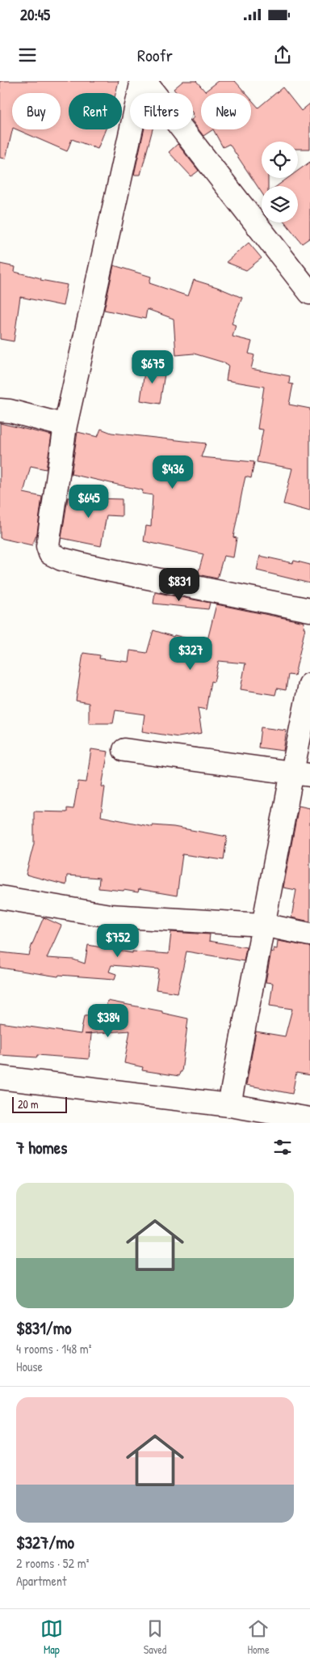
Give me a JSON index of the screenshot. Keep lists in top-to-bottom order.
{
  "scale_bar": "20 m",
  "page": {
    "status": "20:45",
    "header": "Roofr",
    "chip": [
      "Buy",
      "Rent",
      "Filters",
      "New"
    ],
    "price": [
      "$675",
      "$436",
      "$645",
      "$831",
      "$327",
      "$752",
      "$384"
    ],
    "scale": "20 m",
    "heading": "7 homes",
    "list": [
      {
        "name": "$831/mo",
        "note": "4 rooms · 148 m² · House"
      },
      {
        "name": "$327/mo",
        "note": "2 rooms · 52 m² · Apartment"
      }
    ],
    "tabs": ["Map", "Saved", "Home"]
  }
}
